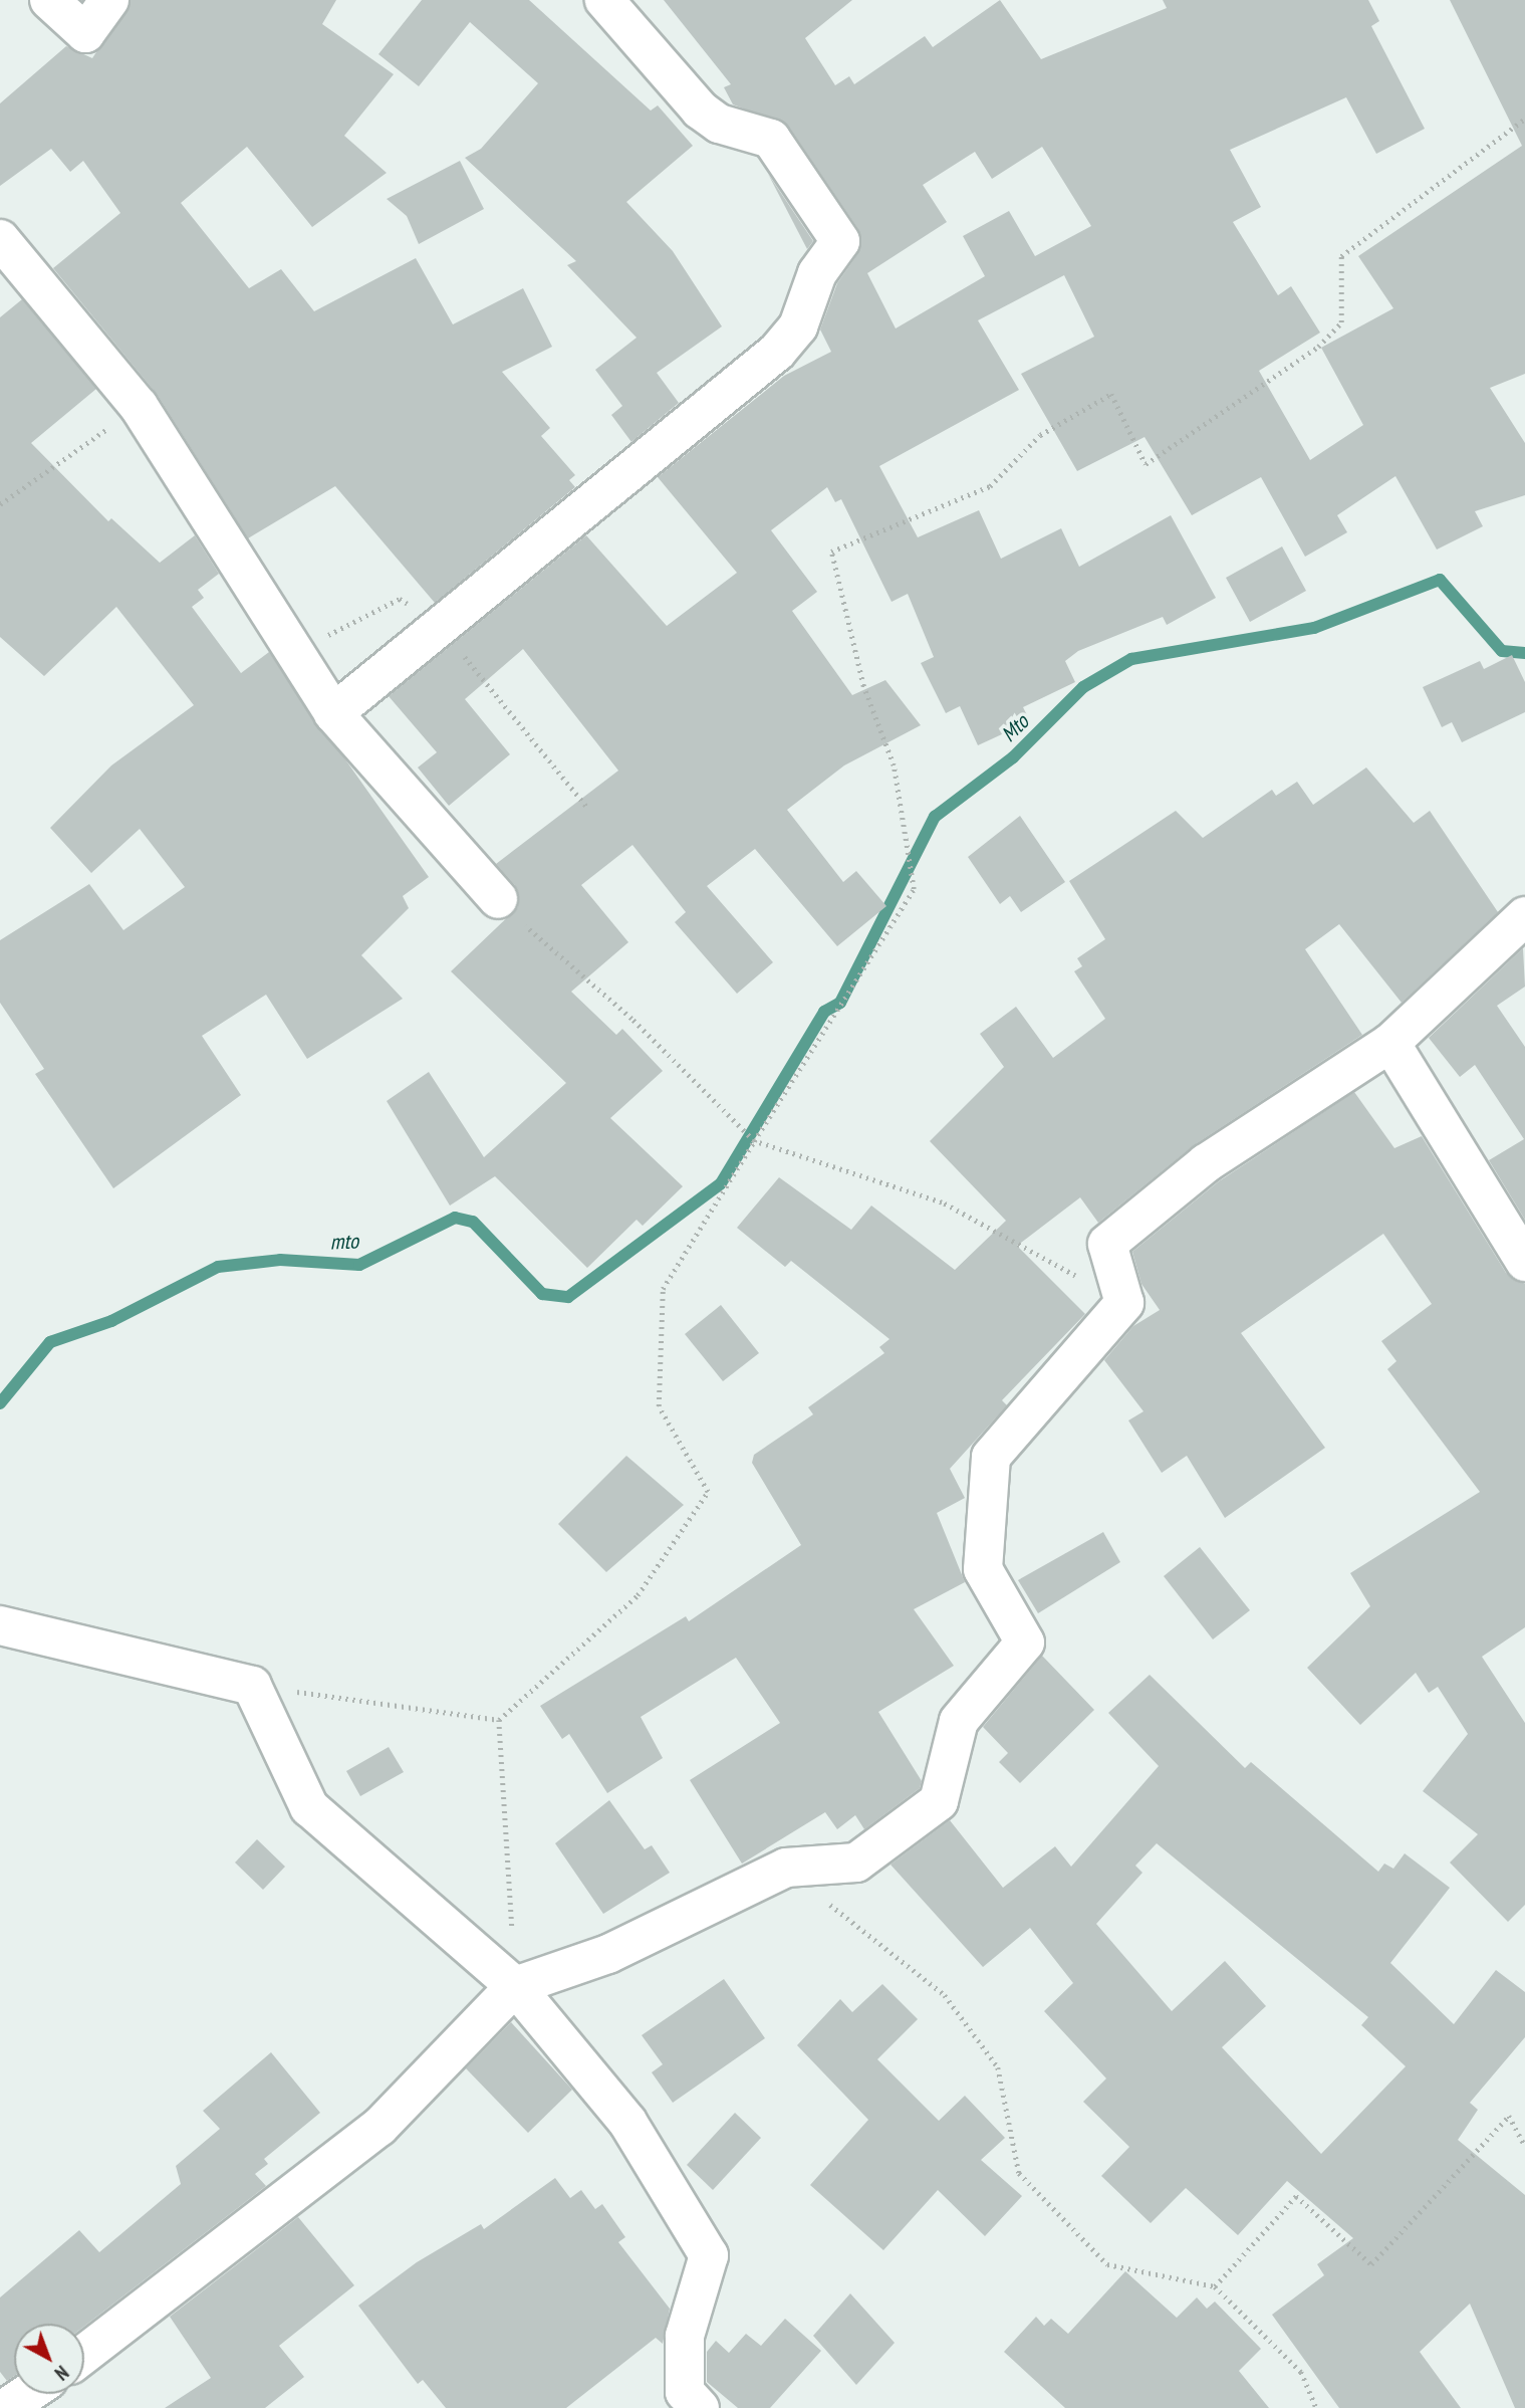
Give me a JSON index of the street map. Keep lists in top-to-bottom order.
{
  "water": ["Mto", "mto"],
  "north": "bottom right"
}
